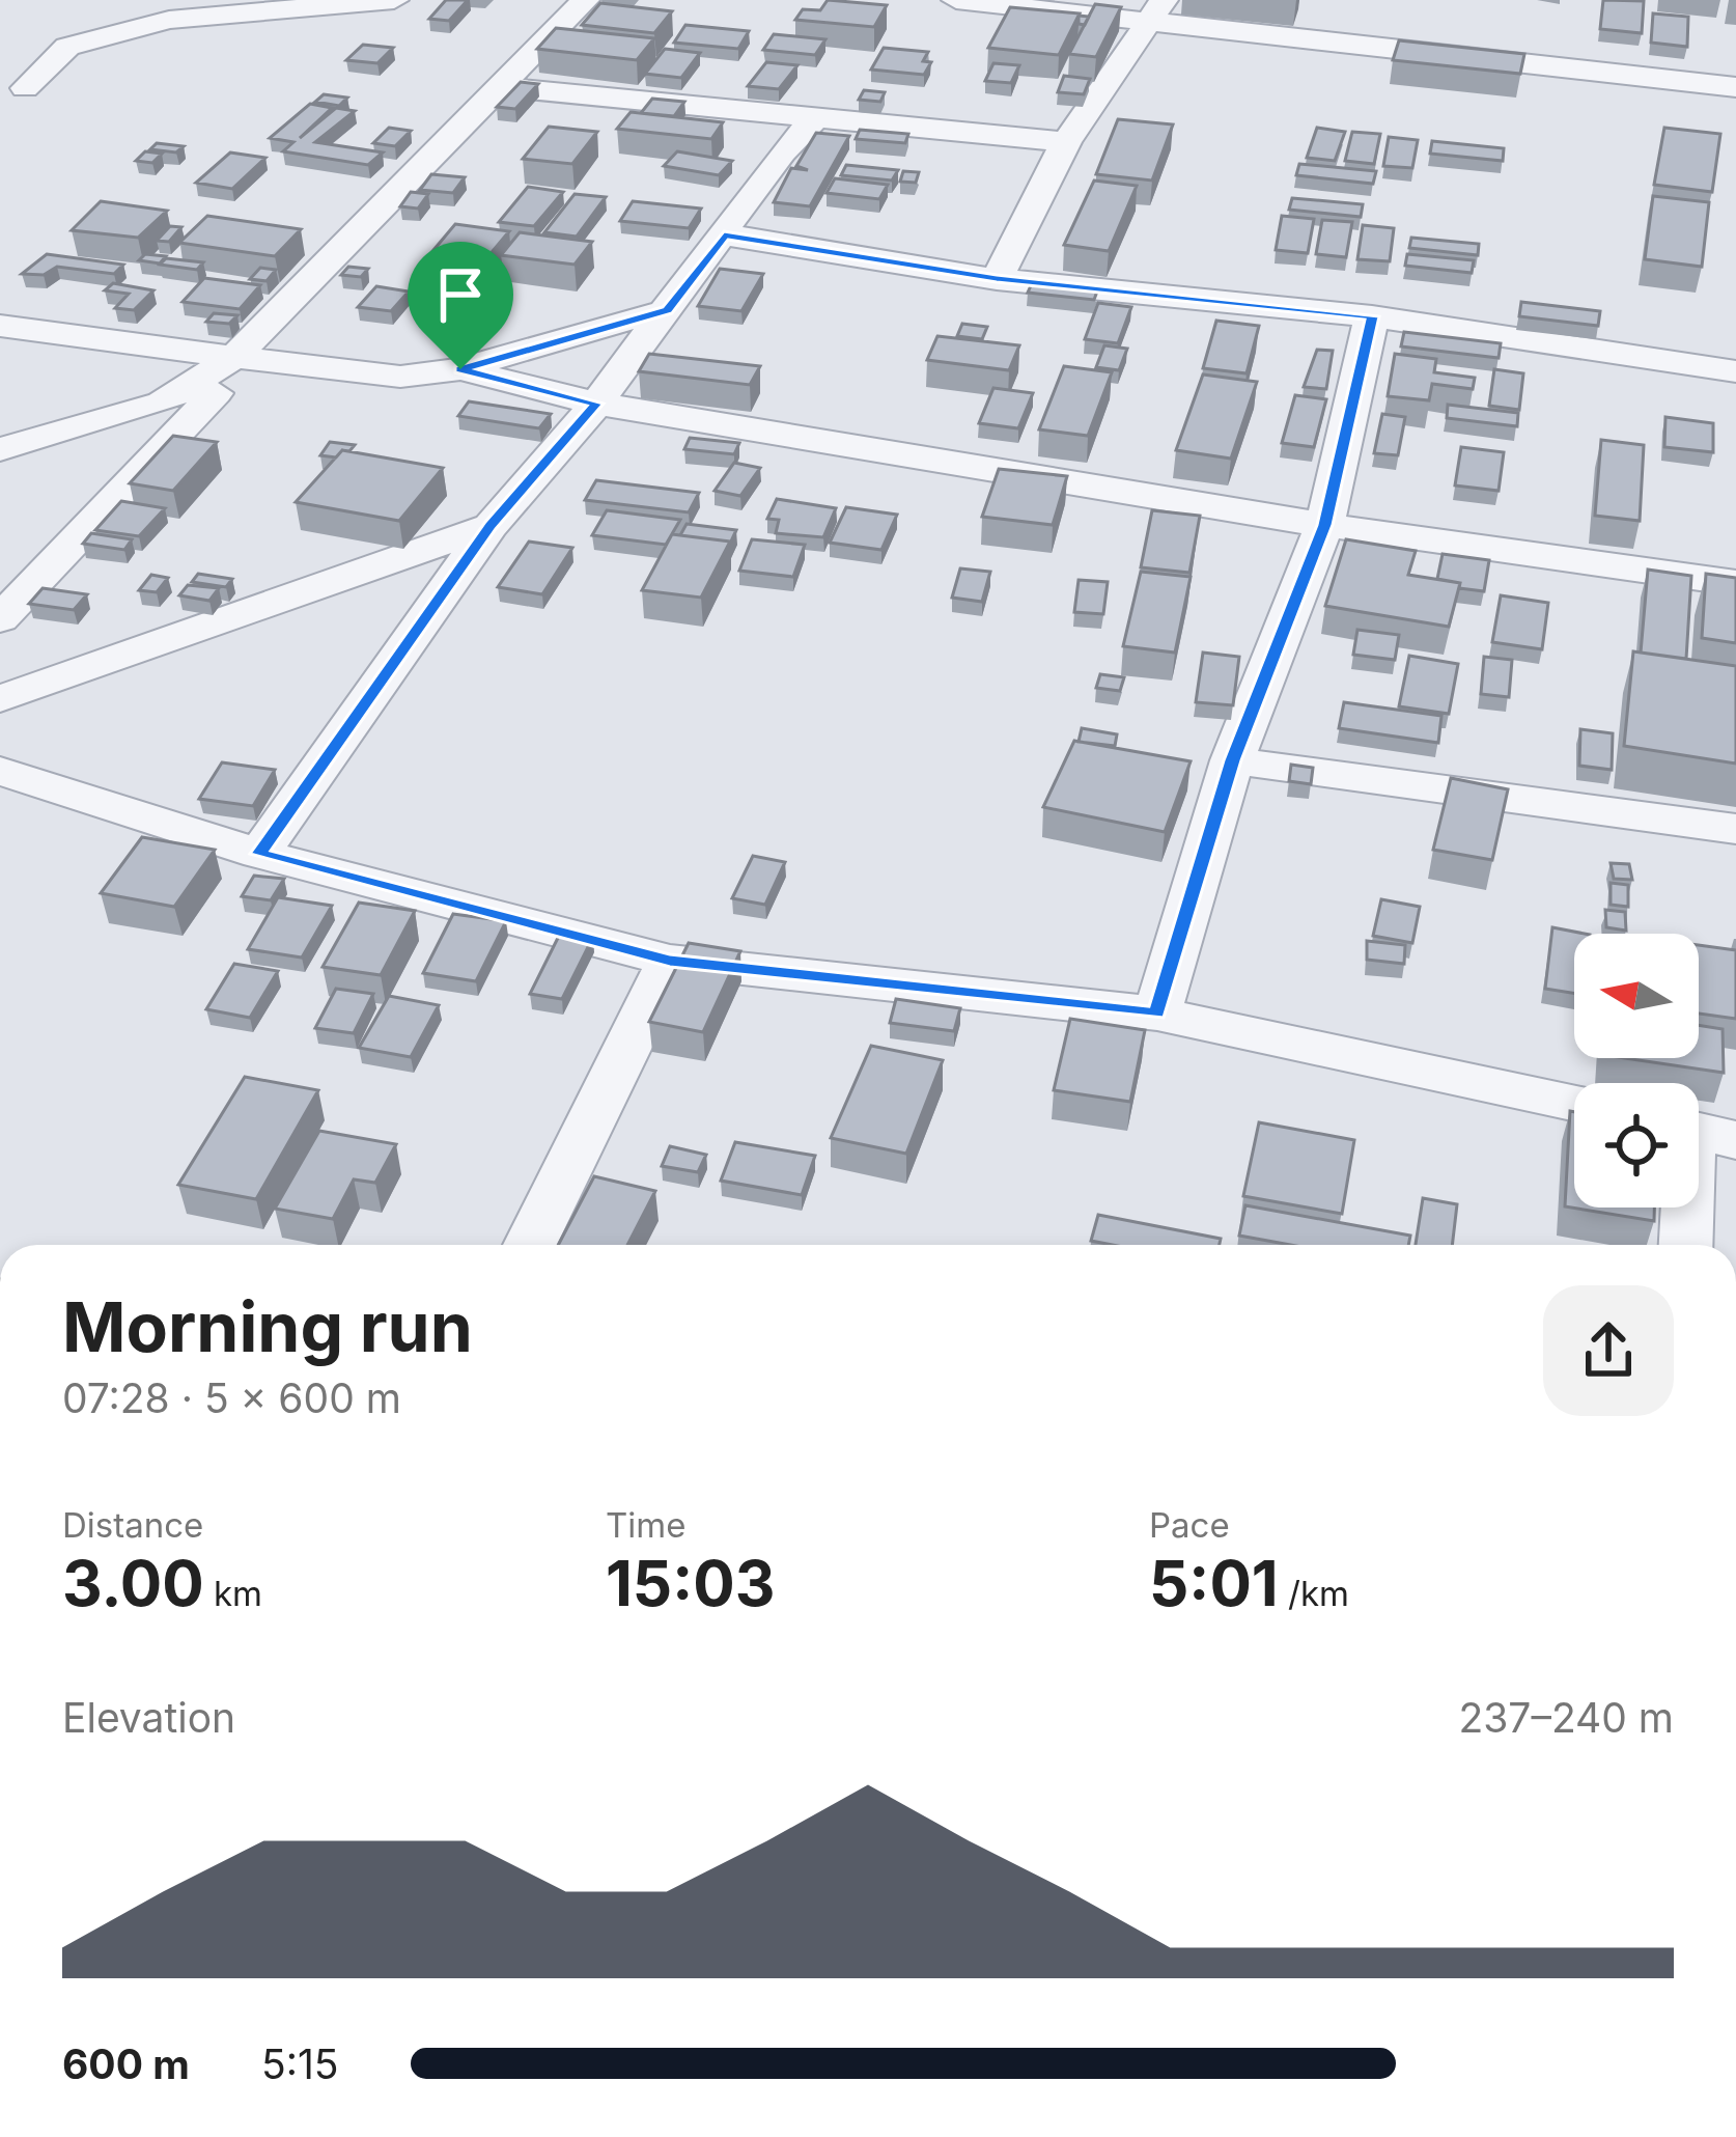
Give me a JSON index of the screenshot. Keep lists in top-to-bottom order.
{
  "north": "left",
  "page": {
    "heading": ["Morning run", "07:28 · 5 × 600 m"],
    "stats": [
      ["Distance", "3.00 km"],
      ["Time", "15:03"],
      ["Pace", "5:01 /km"]
    ],
    "chart": ["Elevation", "237–240 m"],
    "list": [
      {
        "name": "600 m",
        "note": "5:15"
      }
    ]
  }
}
